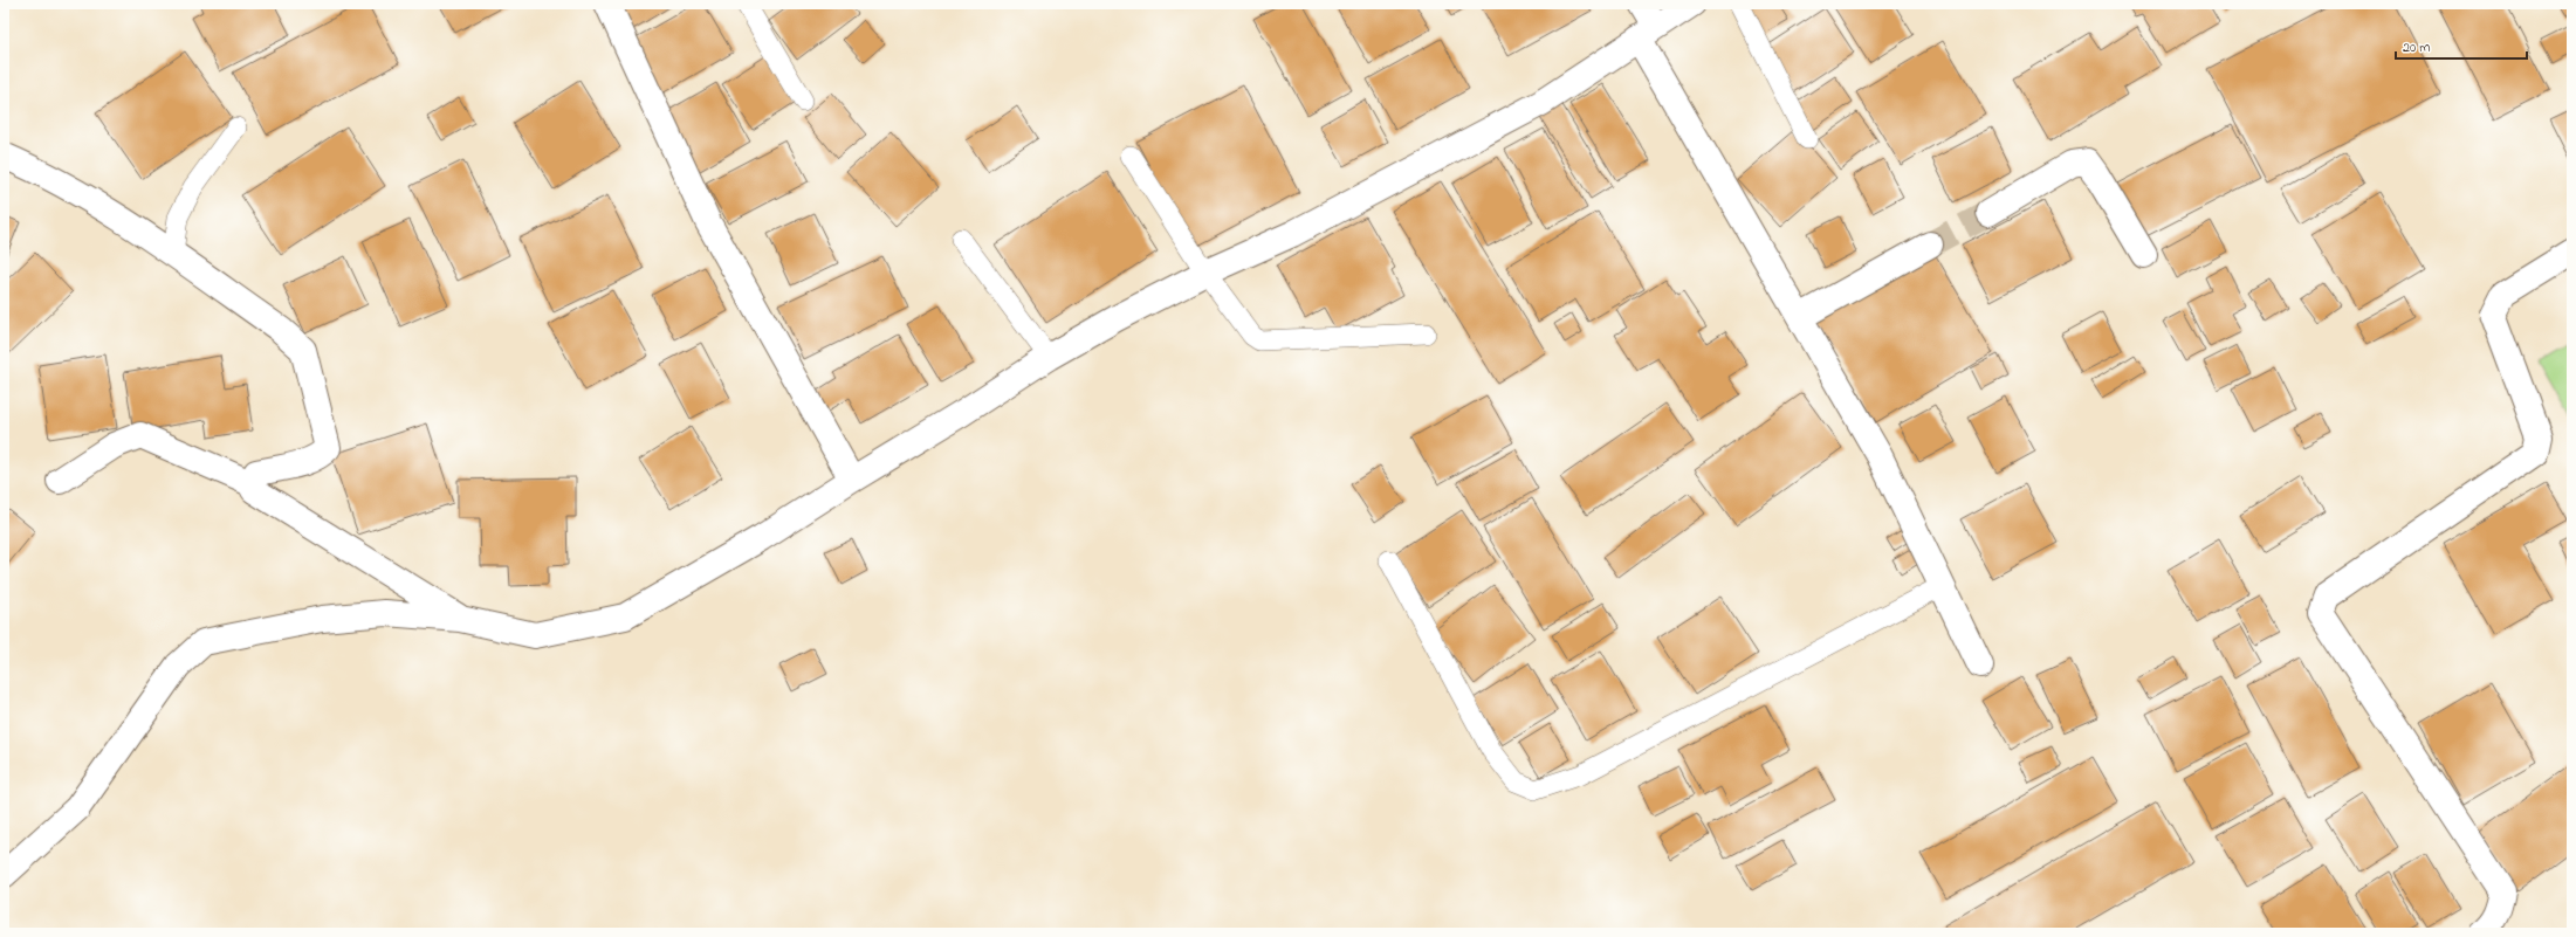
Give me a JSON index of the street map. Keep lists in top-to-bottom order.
{
  "scale_bar": "20 m"
}
